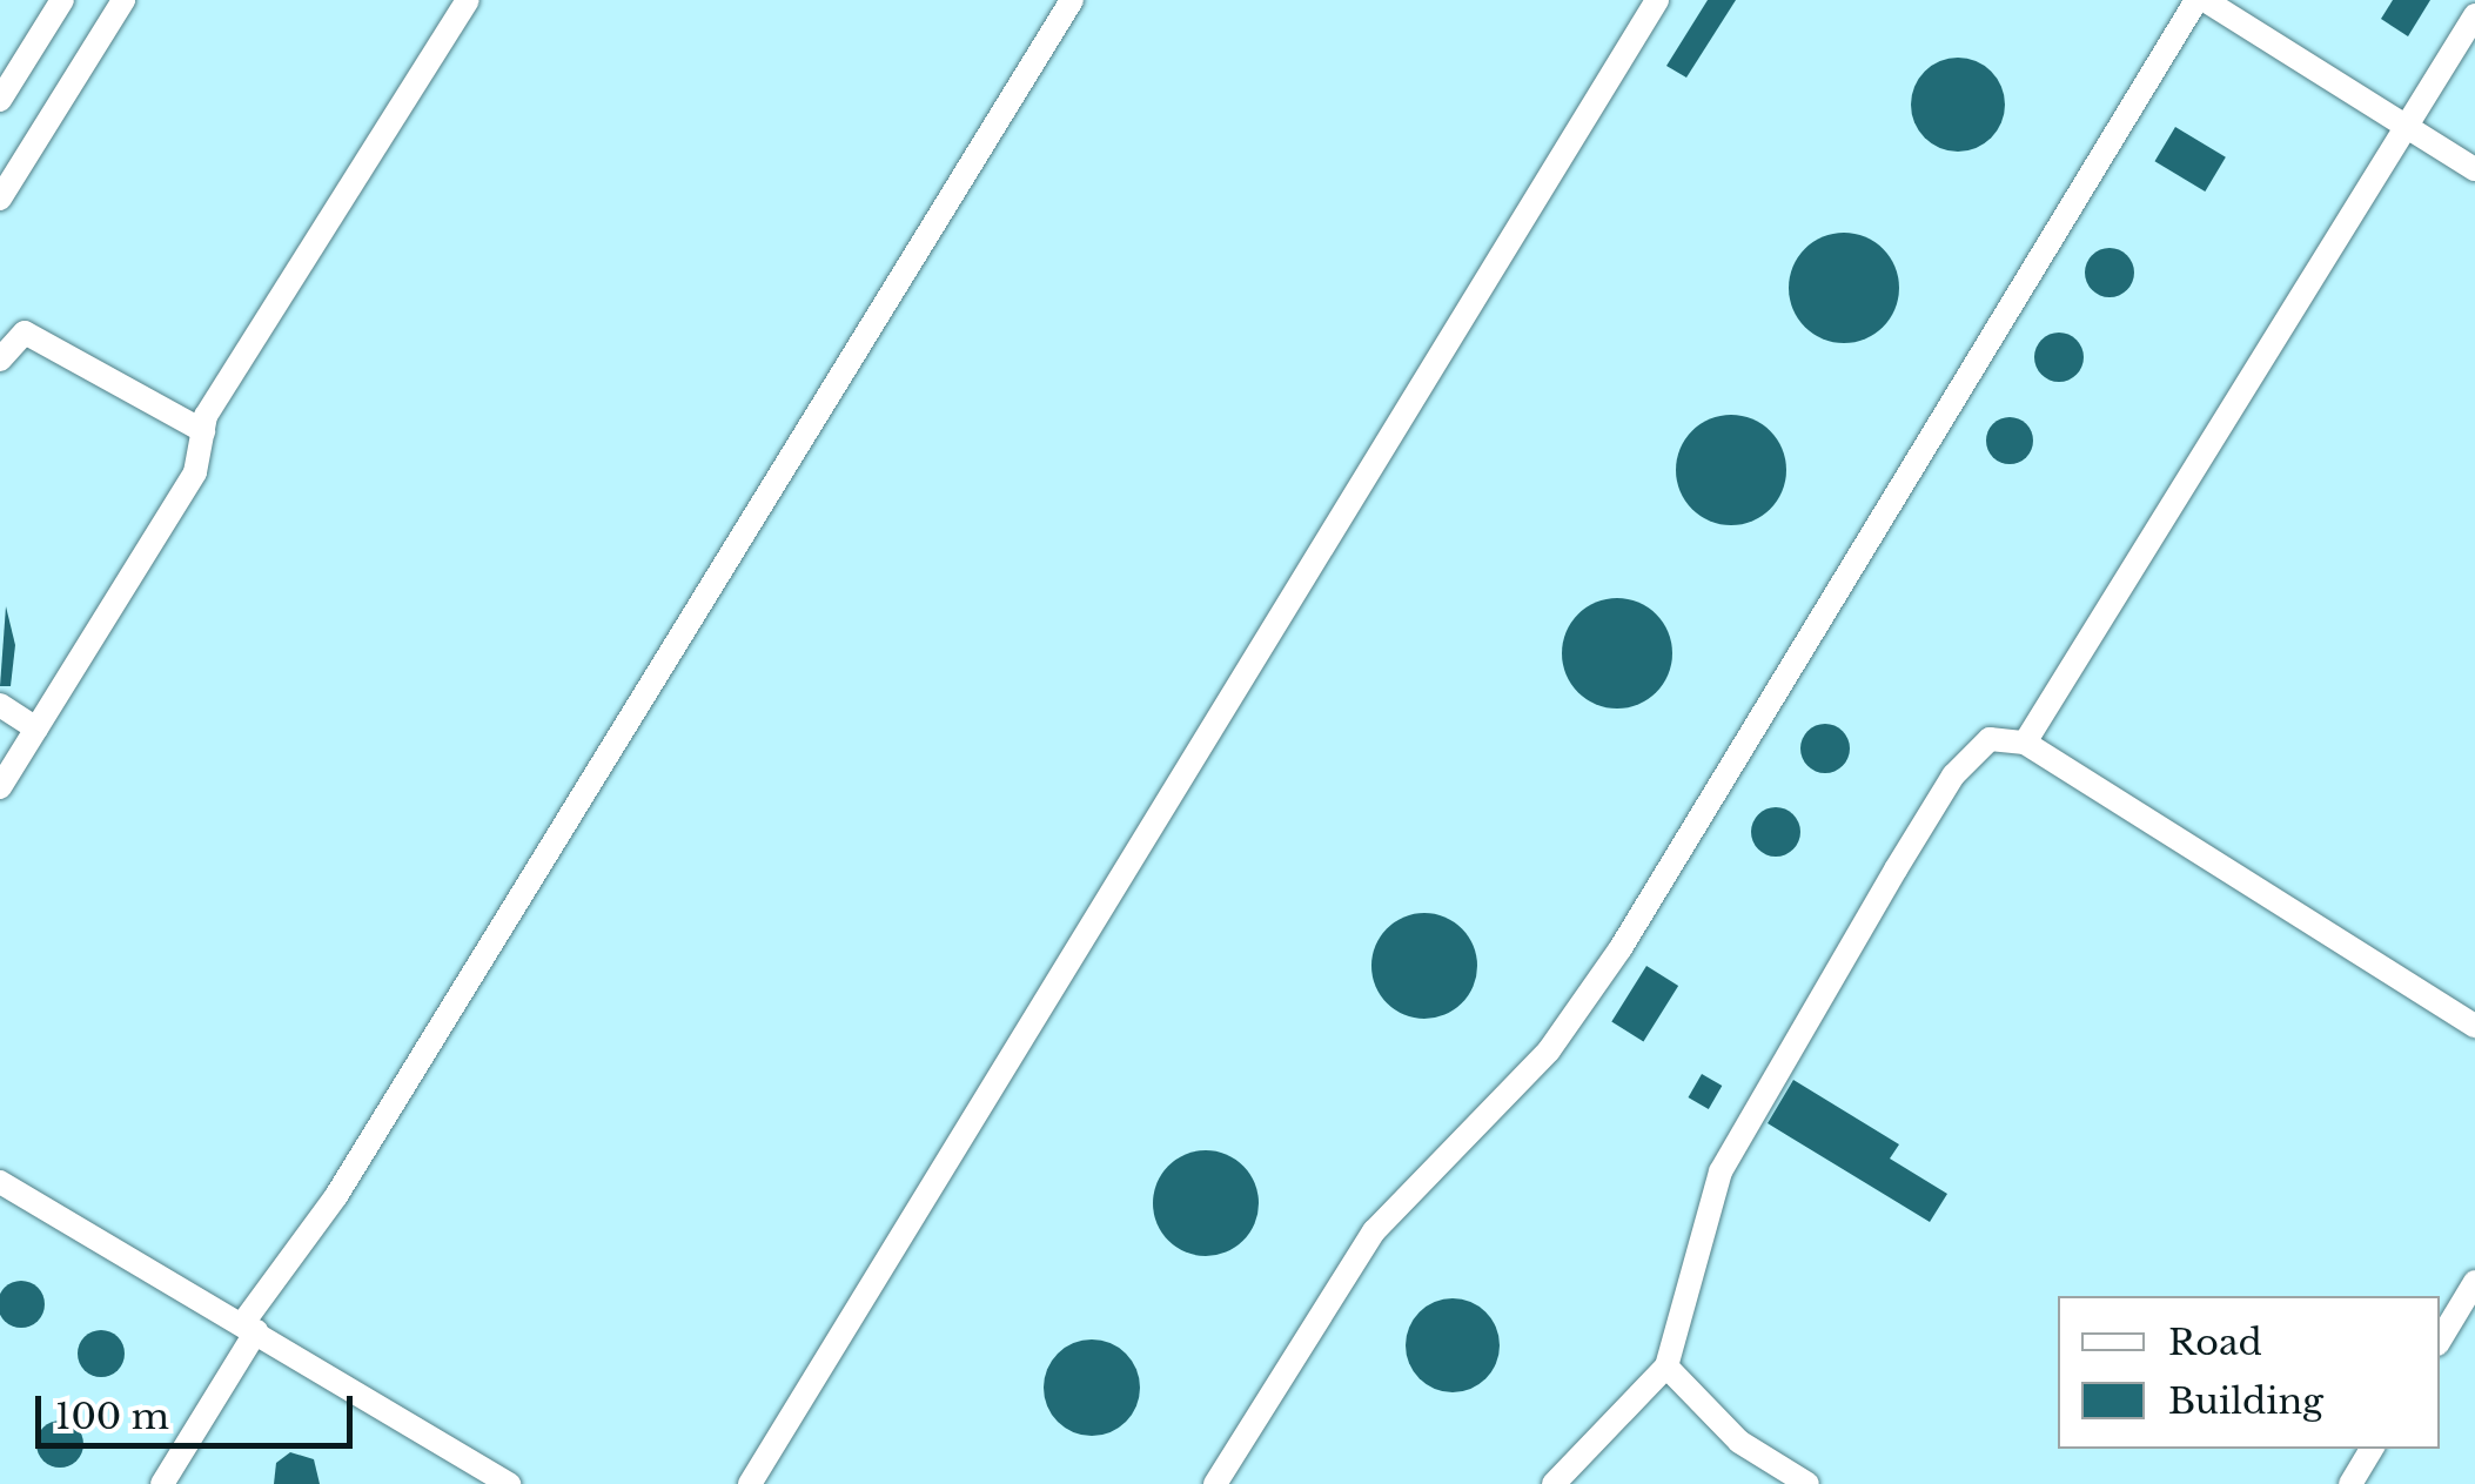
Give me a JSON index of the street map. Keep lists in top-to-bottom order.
{
  "legend": ["Road", "Building"],
  "scale_bar": "100 m"
}
